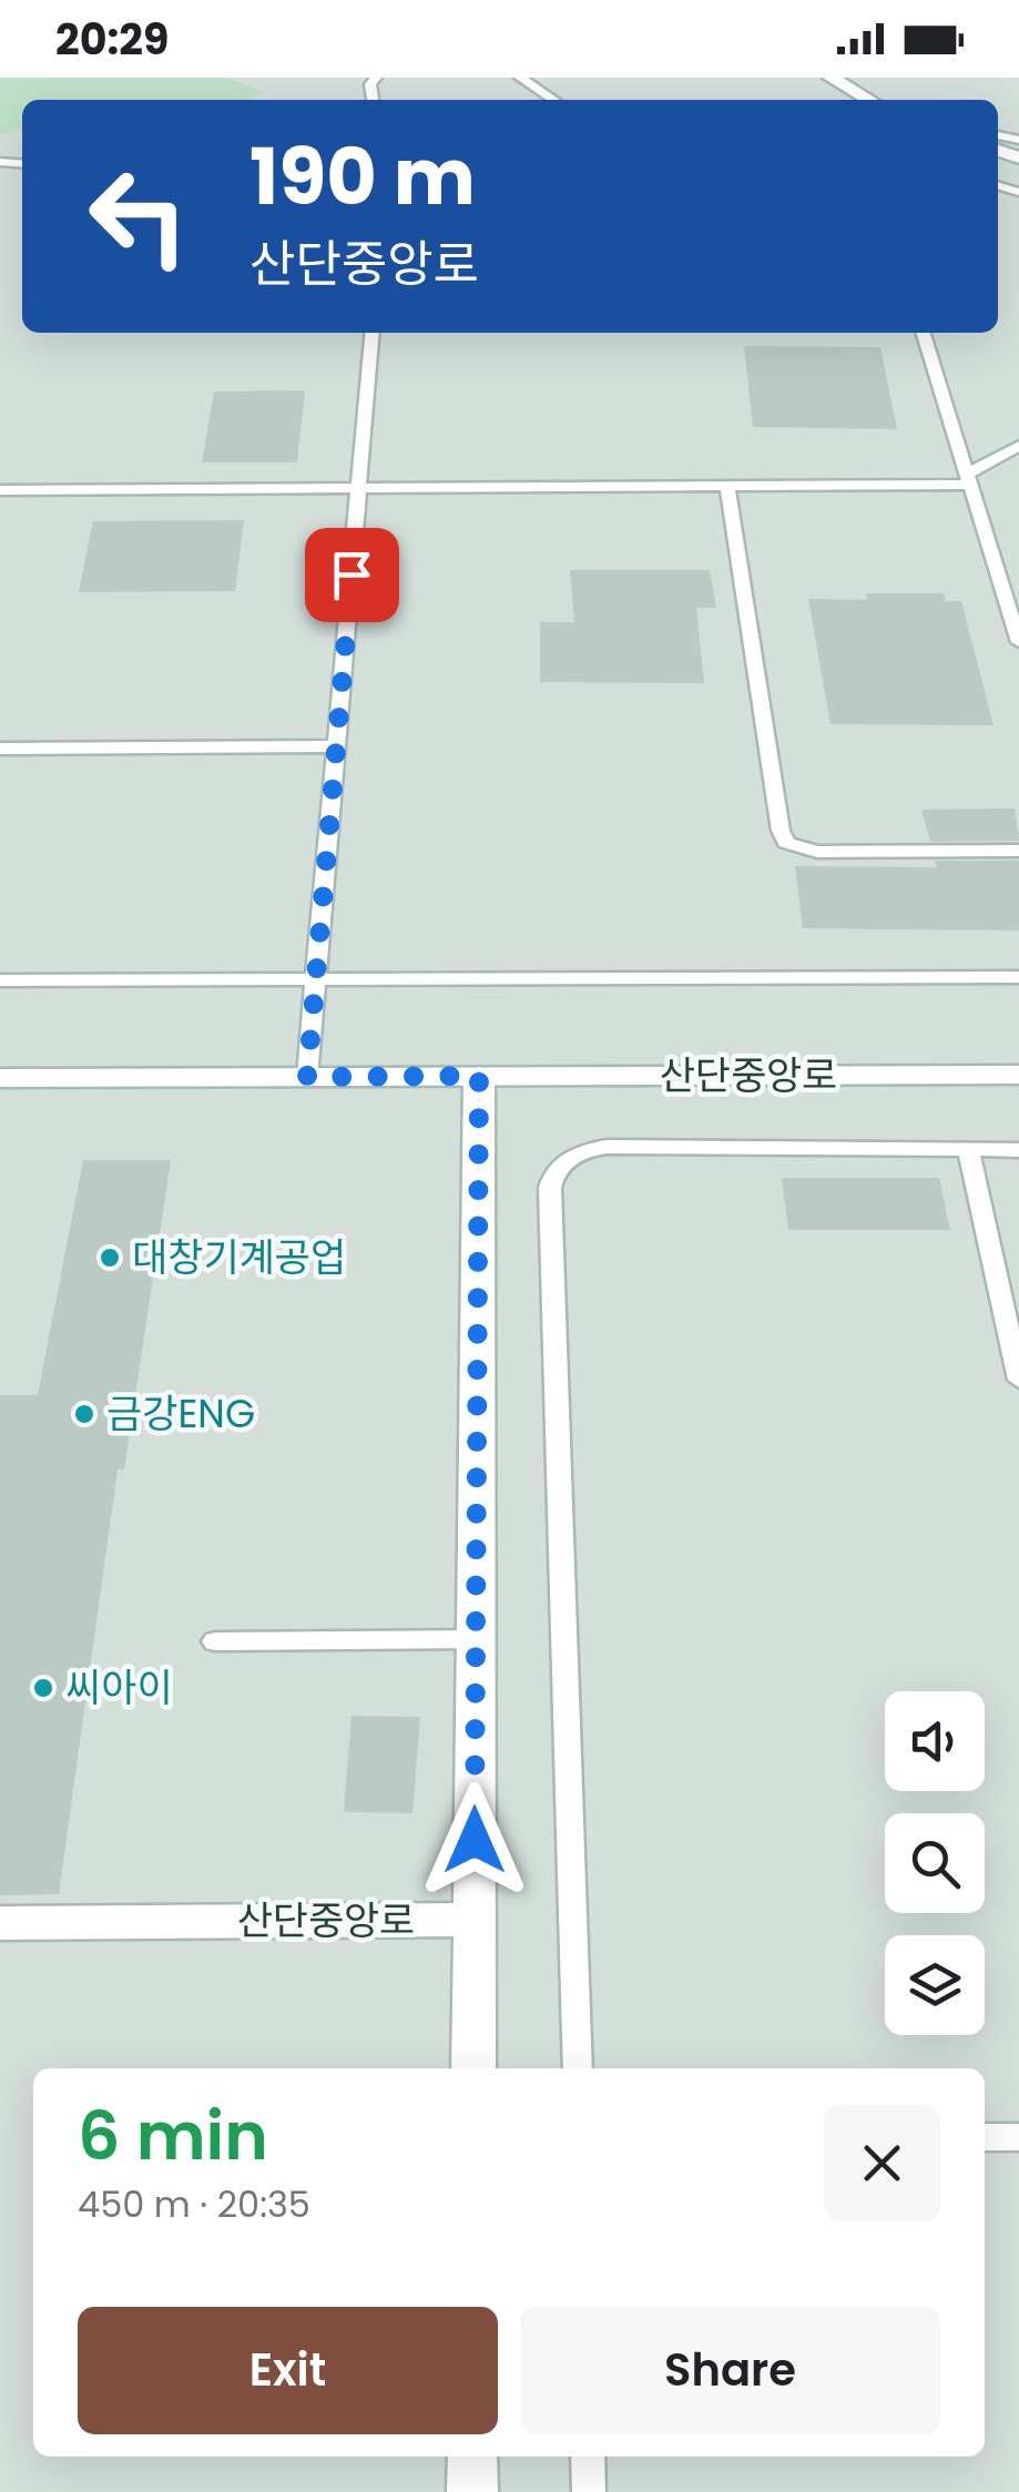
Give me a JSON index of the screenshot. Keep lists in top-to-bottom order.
{
  "streets": {
    "street": ["산단중앙로"]
  },
  "places": ["대창기계공업", "금강ENG", "씨아이"],
  "page": {
    "status": "20:29",
    "turn": ["190 m", "산단중앙로"],
    "heading": ["6 min", "450 m · 20:35"],
    "buttons": ["Exit", "Share"]
  }
}
